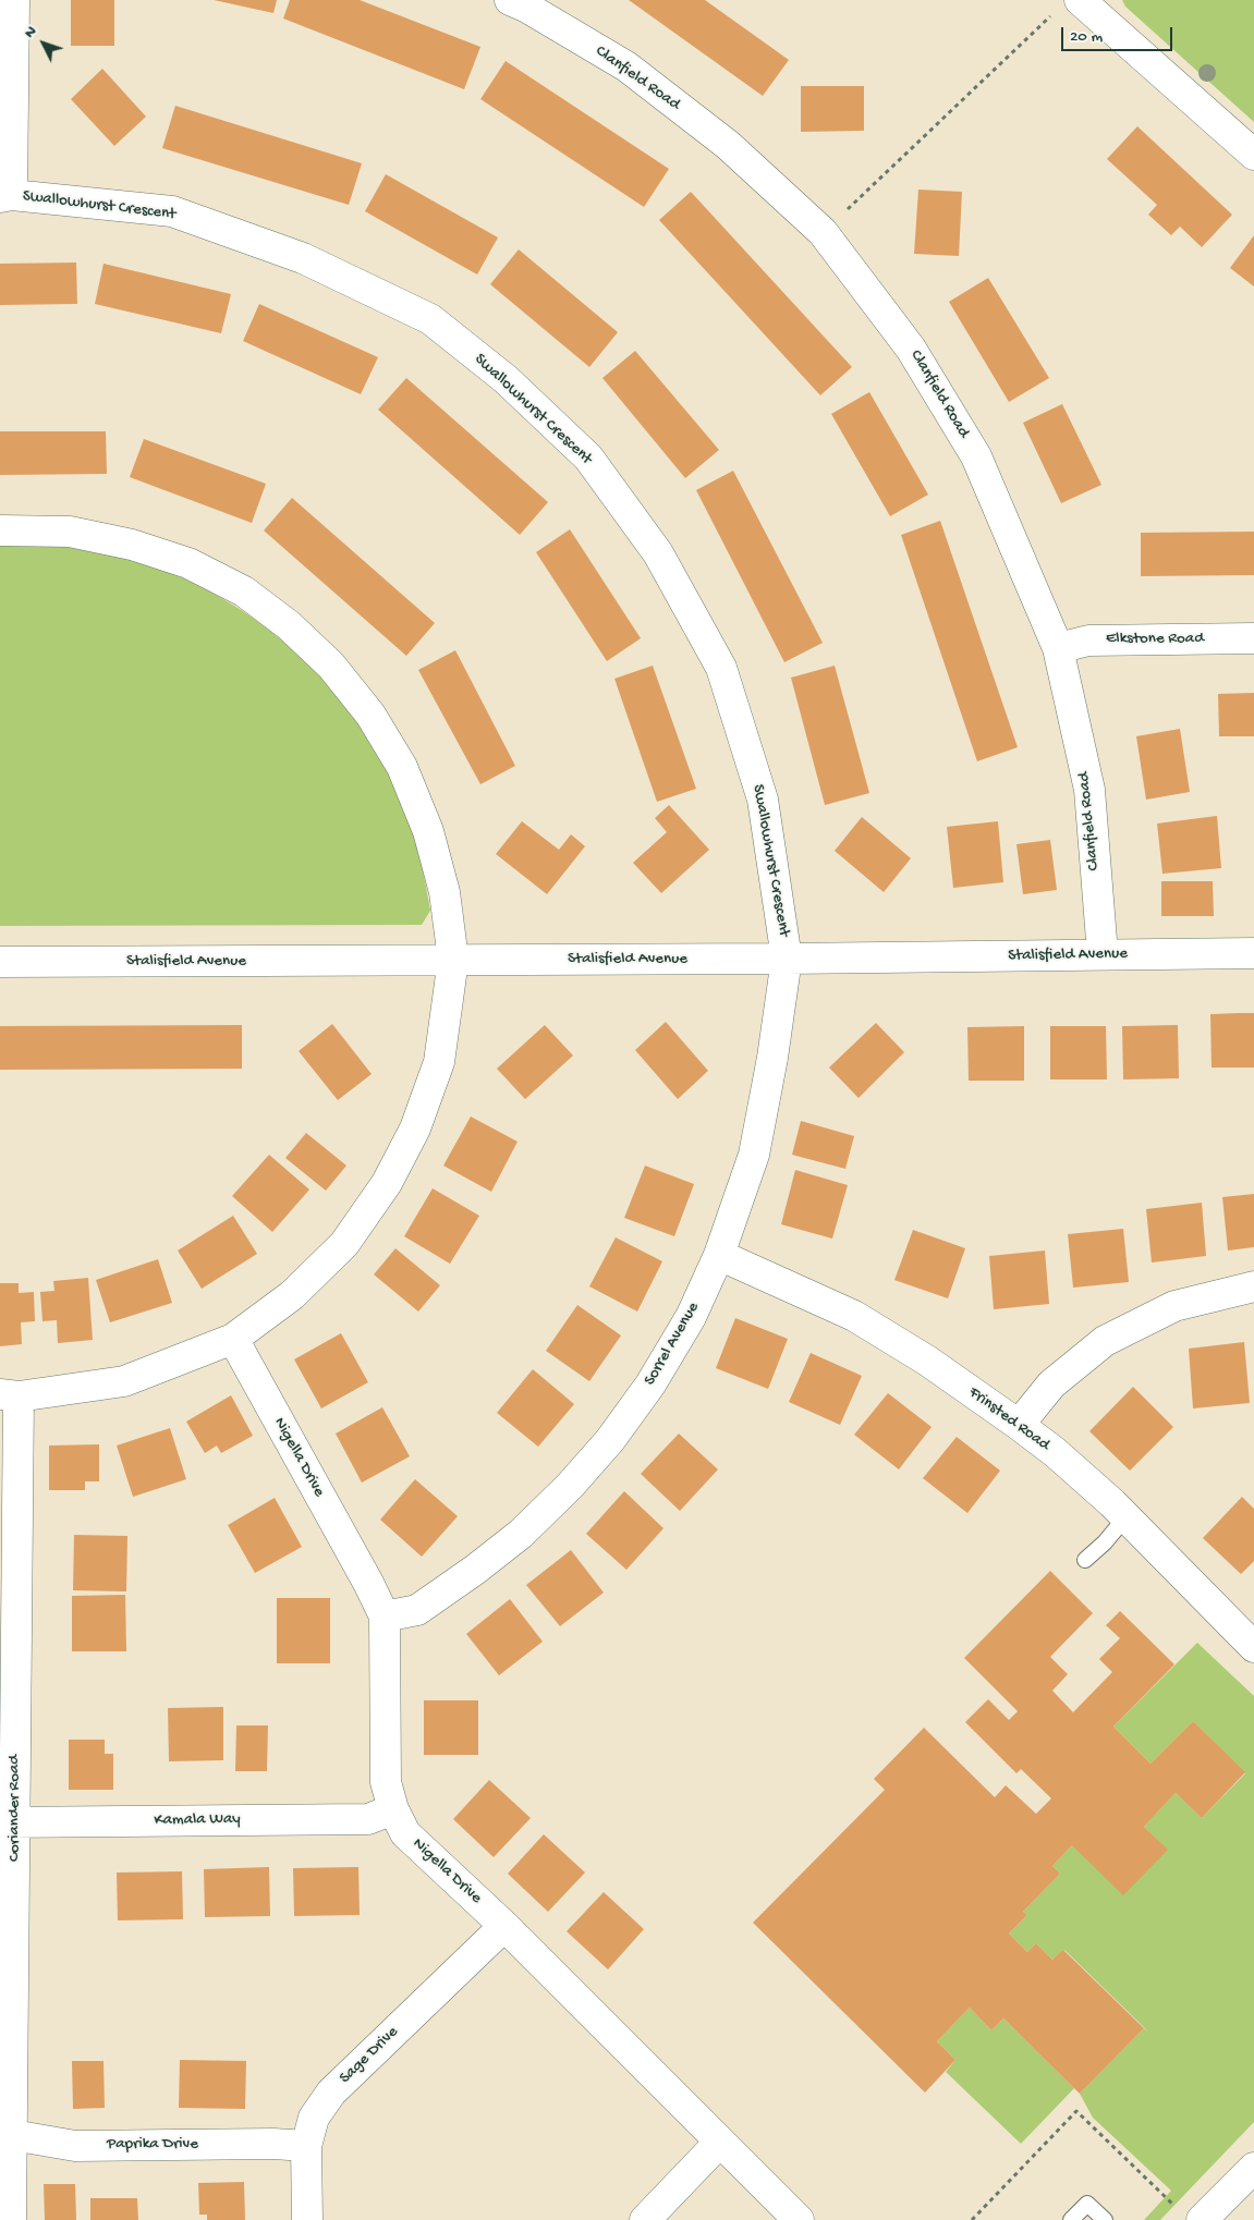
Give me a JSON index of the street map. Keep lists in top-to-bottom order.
{
  "streets": {
    "street": [
      "Clanfield Road",
      "Swallowhurst Crescent",
      "Elkstone Road",
      "Stalisfield Avenue",
      "Sorrel Avenue",
      "Frinsted Road",
      "Nigella Drive",
      "Coriander Road",
      "Kamala Way",
      "Sage Drive",
      "Paprika Drive"
    ]
  },
  "crossings": [
    ["Clanfield Road", "Elkstone Road"],
    ["Clanfield Road", "Stalisfield Avenue"],
    ["Swallowhurst Crescent", "Stalisfield Avenue"],
    ["Swallowhurst Crescent", "Sorrel Avenue"],
    ["Stalisfield Avenue", "Sorrel Avenue"],
    ["Sorrel Avenue", "Frinsted Road"],
    ["Sorrel Avenue", "Nigella Drive"],
    ["Nigella Drive", "Kamala Way"],
    ["Nigella Drive", "Sage Drive"],
    ["Coriander Road", "Kamala Way"],
    ["Coriander Road", "Paprika Drive"],
    ["Sage Drive", "Paprika Drive"]
  ],
  "scale_bar": "20 m",
  "north": "top left"
}
